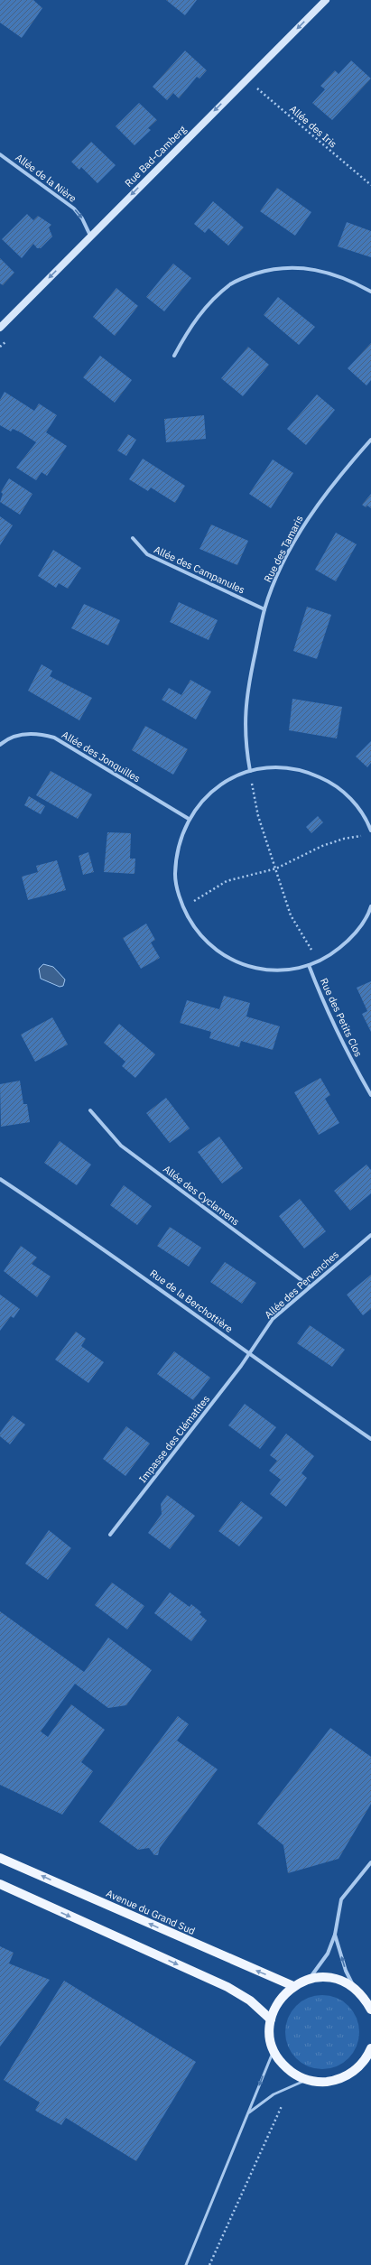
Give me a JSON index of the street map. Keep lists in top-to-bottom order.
{
  "streets": {
    "main road": ["Avenue du Grand Sud"],
    "street": [
      "Rue Bad-Camberg",
      "Allée de la Nière",
      "Rue des Tamaris",
      "Allée des Campanules",
      "Allée des Jonquilles",
      "Rue des Petits Clos",
      "Allée des Cyclamens",
      "Allée des Pervenches",
      "Rue de la Berchottière",
      "Impasse des Clématites"
    ],
    "path": ["Allée des Iris"]
  },
  "crossings": [
    ["Allée des Iris", "Rue Bad-Camberg"],
    ["Rue Bad-Camberg", "Allée de la Nière"],
    ["Rue des Tamaris", "Allée des Campanules"],
    ["Allée des Cyclamens", "Allée des Pervenches"],
    ["Allée des Pervenches", "Rue de la Berchottière"],
    ["Allée des Pervenches", "Impasse des Clématites"],
    ["Rue de la Berchottière", "Impasse des Clématites"]
  ],
  "one_way": ["Rue Bad-Camberg", "Allée de la Nière"]
}
